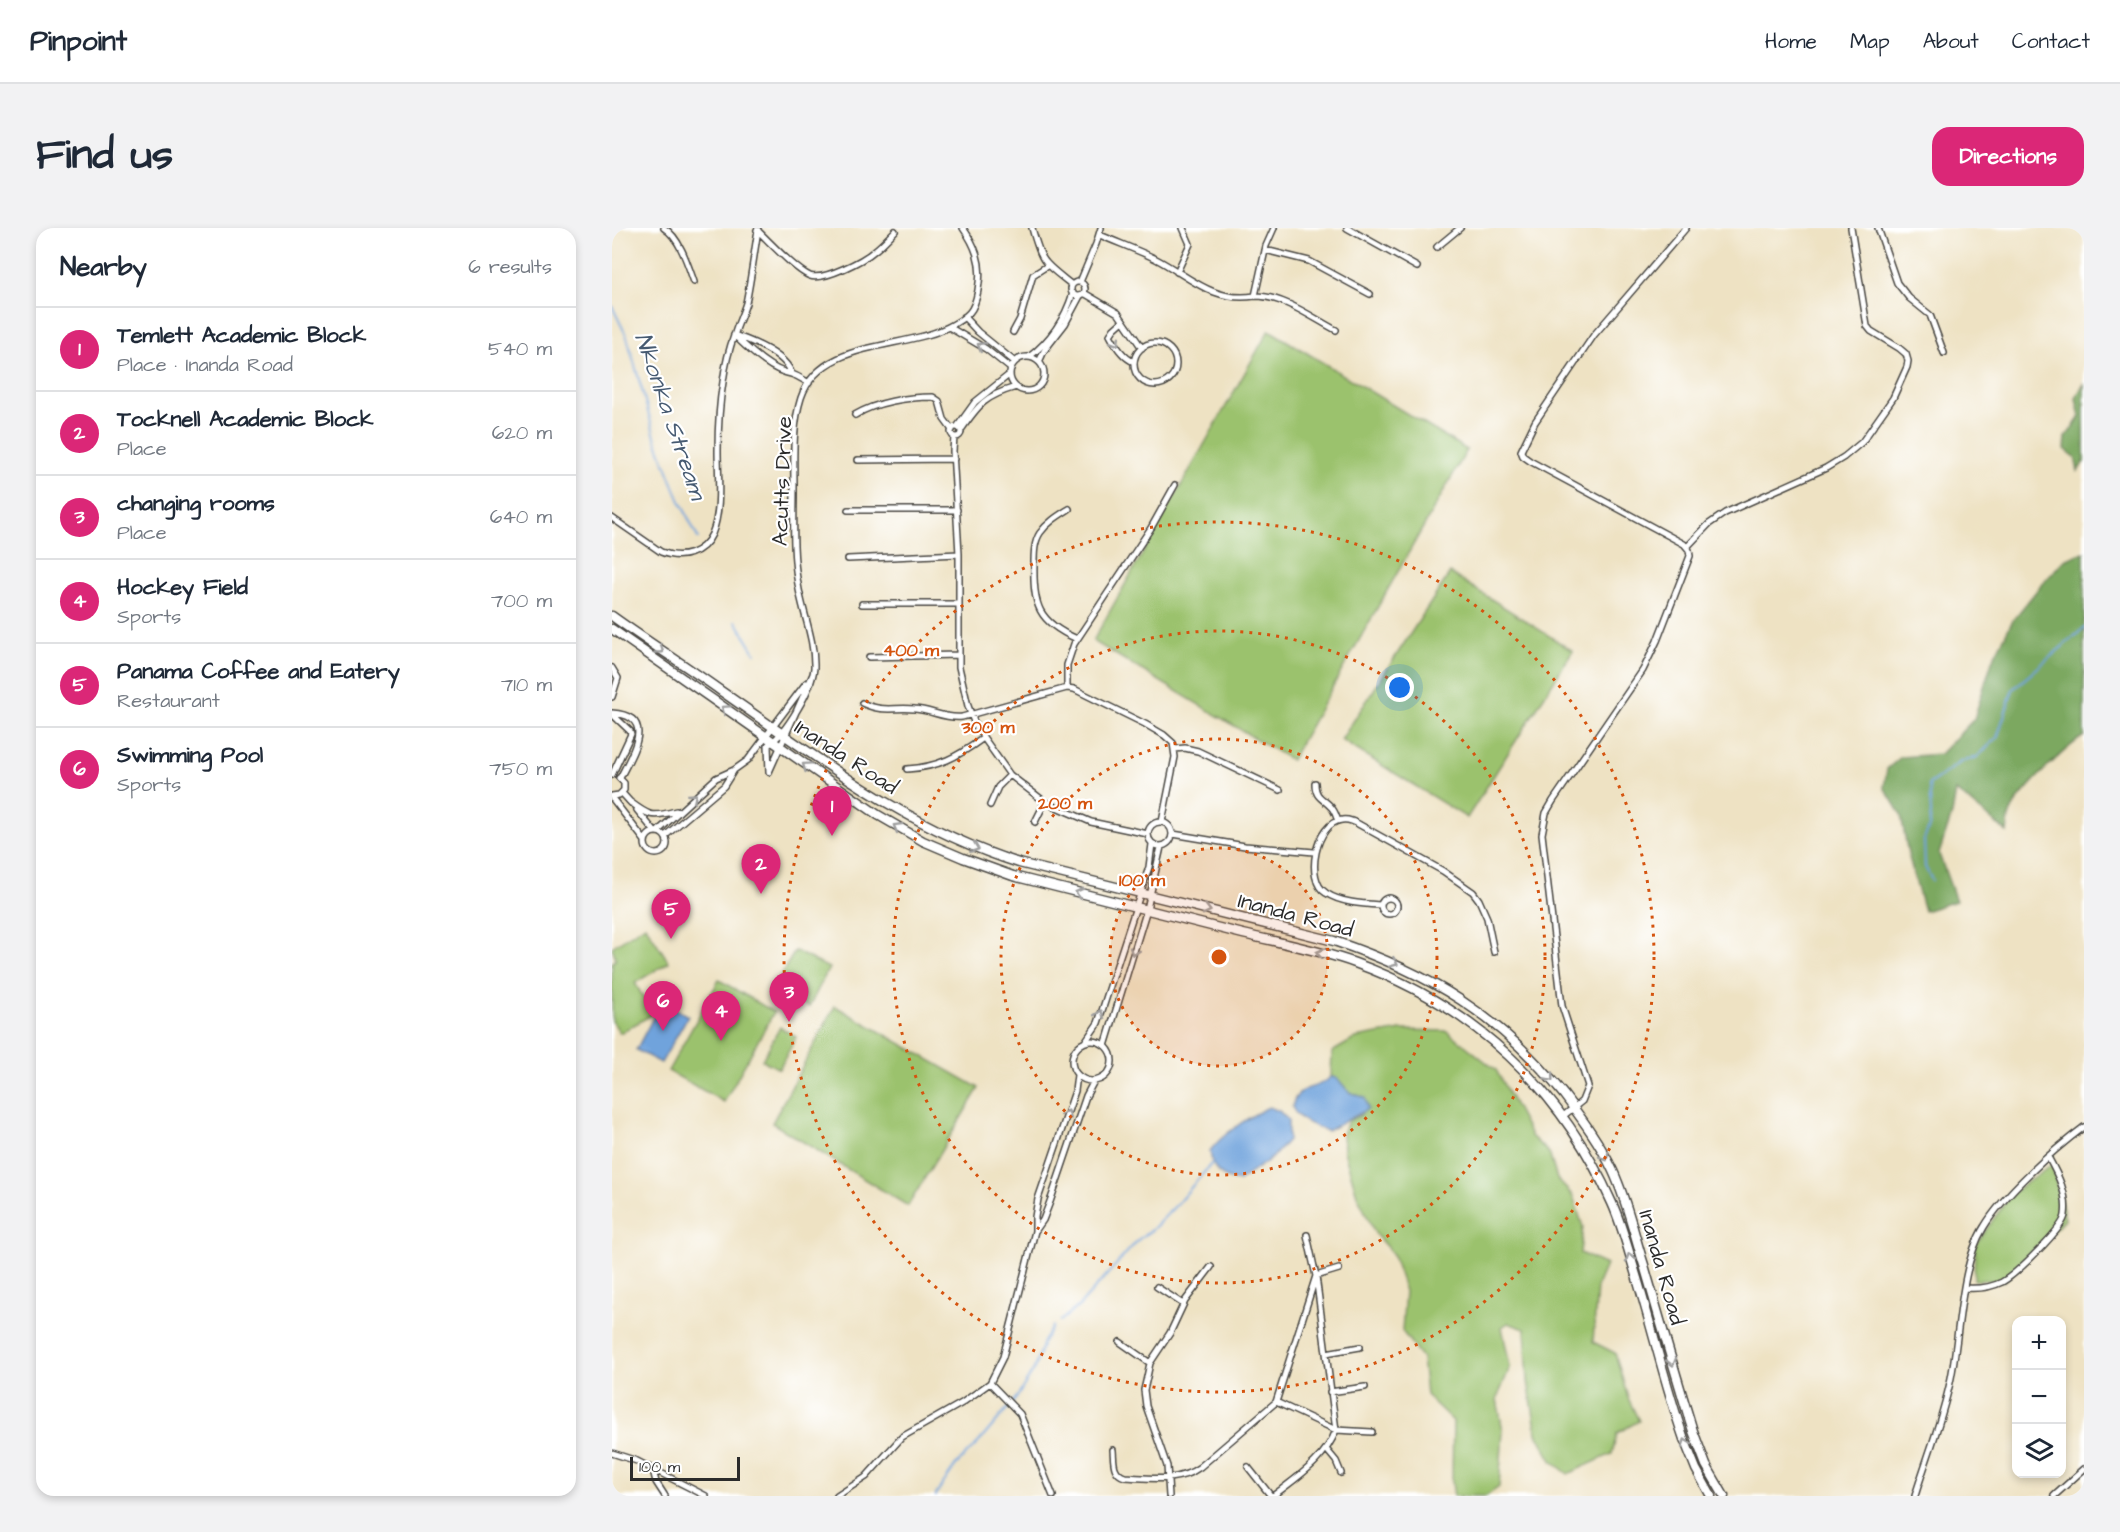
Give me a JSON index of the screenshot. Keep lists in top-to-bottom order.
{
  "streets": {
    "main road": ["Inanda Road"],
    "street": ["Acutts Drive"]
  },
  "crossings": [
    ["Acutts Drive", "Inanda Road"]
  ],
  "water": ["Nkonka Stream"],
  "scale_bar": "100 m",
  "page": {
    "header": "Pinpoint",
    "nav": [
      "Home",
      "Map",
      "About",
      "Contact"
    ],
    "title": "Find us",
    "buttons": "Directions",
    "heading": ["Nearby", "6 results"],
    "list": [
      {
        "mark": "1",
        "name": "Temlett Academic Block",
        "note": "Place · Inanda Road",
        "value": "540 m"
      },
      {
        "mark": "2",
        "name": "Tocknell Academic Block",
        "note": "Place",
        "value": "620 m"
      },
      {
        "mark": "3",
        "name": "changing rooms",
        "note": "Place",
        "value": "640 m"
      },
      {
        "mark": "4",
        "name": "Hockey Field",
        "note": "Sports",
        "value": "700 m"
      },
      {
        "mark": "5",
        "name": "Panama Coffee and Eatery",
        "note": "Restaurant",
        "value": "710 m"
      },
      {
        "mark": "6",
        "name": "Swimming Pool",
        "note": "Sports",
        "value": "750 m"
      }
    ],
    "pins": [
      "1",
      "2",
      "5",
      "3",
      "6",
      "4"
    ],
    "map_buttons": ["+", "−"],
    "scale": "100 m"
  },
  "rings": [
    "400 m",
    "300 m",
    "200 m",
    "100 m"
  ]
}
